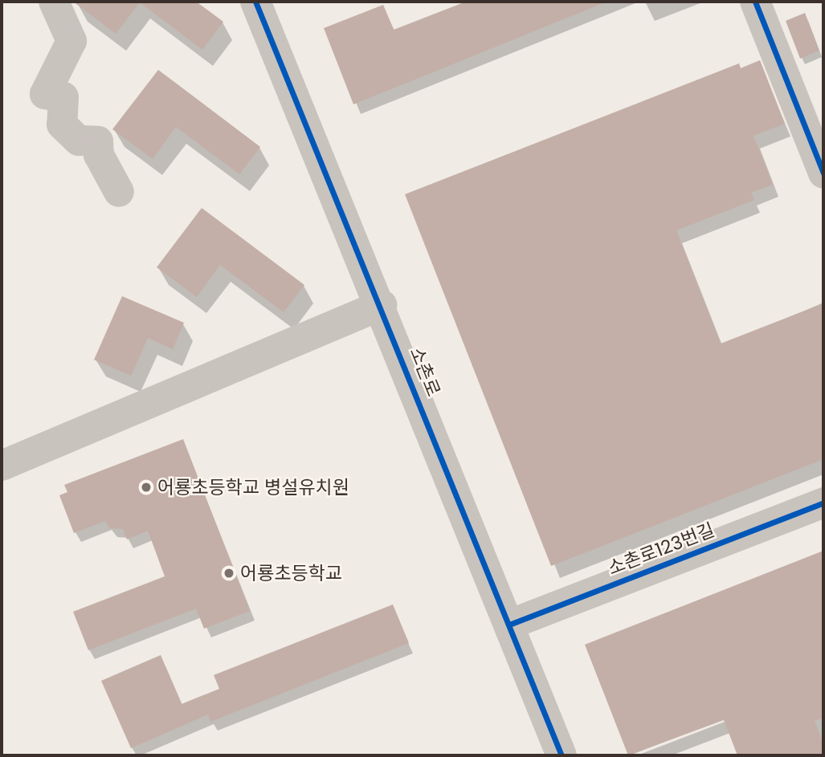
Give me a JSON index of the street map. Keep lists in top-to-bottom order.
{
  "streets": {
    "street": ["소촌로", "소촌로123번길"]
  },
  "crossings": [
    ["소촌로", "소촌로123번길"]
  ],
  "places": ["어룡초등학교 병설유치원", "어룡초등학교"]
}
